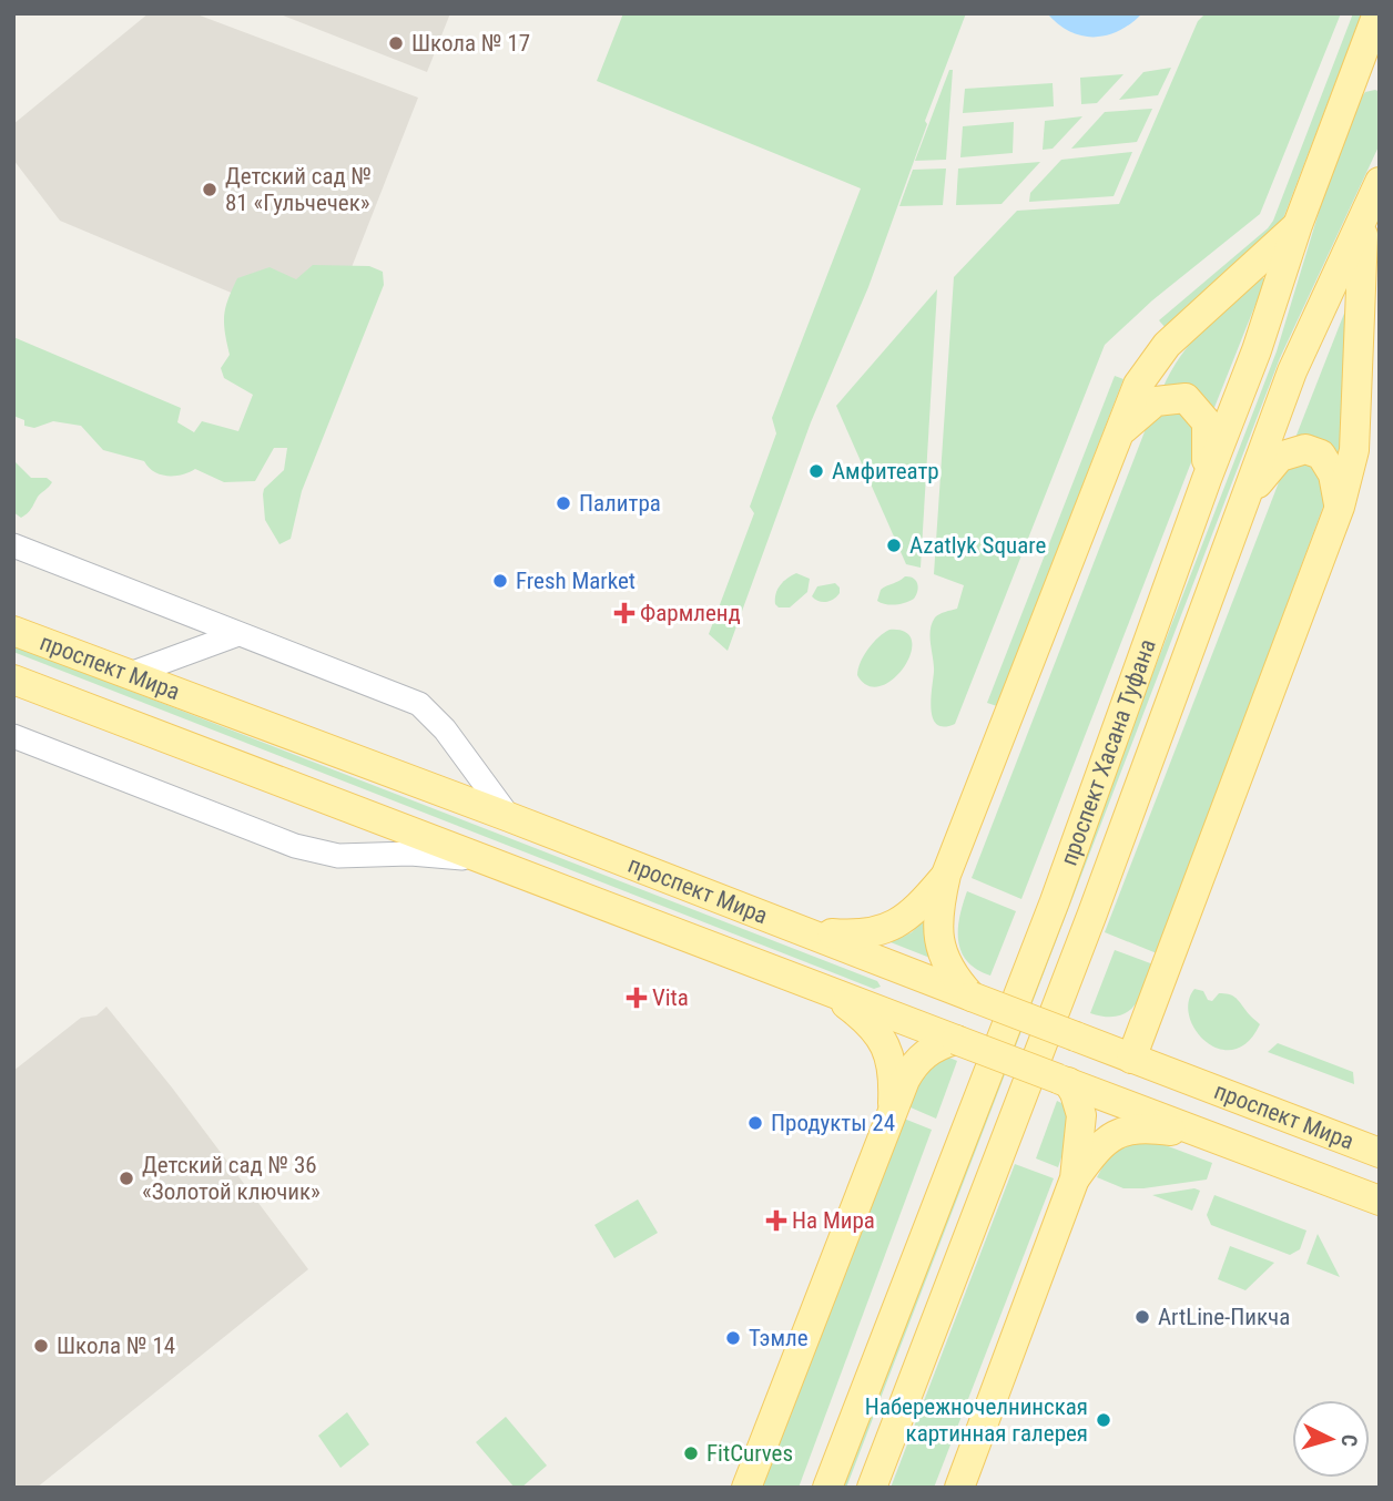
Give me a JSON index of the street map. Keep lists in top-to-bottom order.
{
  "streets": {
    "main road": ["проспект Мира", "проспект Хасана Туфана"]
  },
  "places": {
    "other": [
      "Школа № 17",
      "Детский сад № 81 «Гульчечек»",
      "Амфитеатр",
      "Палитра",
      "Azatlyk Square",
      "Fresh Market",
      "Продукты 24",
      "Детский сад № 36 «Золотой ключик»",
      "ArtLine-Пикча",
      "Тэмле",
      "Школа № 14",
      "Набережночелнинская картинная галерея",
      "FitCurves"
    ],
    "health": ["Фармленд", "Vita", "На Мира"]
  },
  "north": "right"
}
